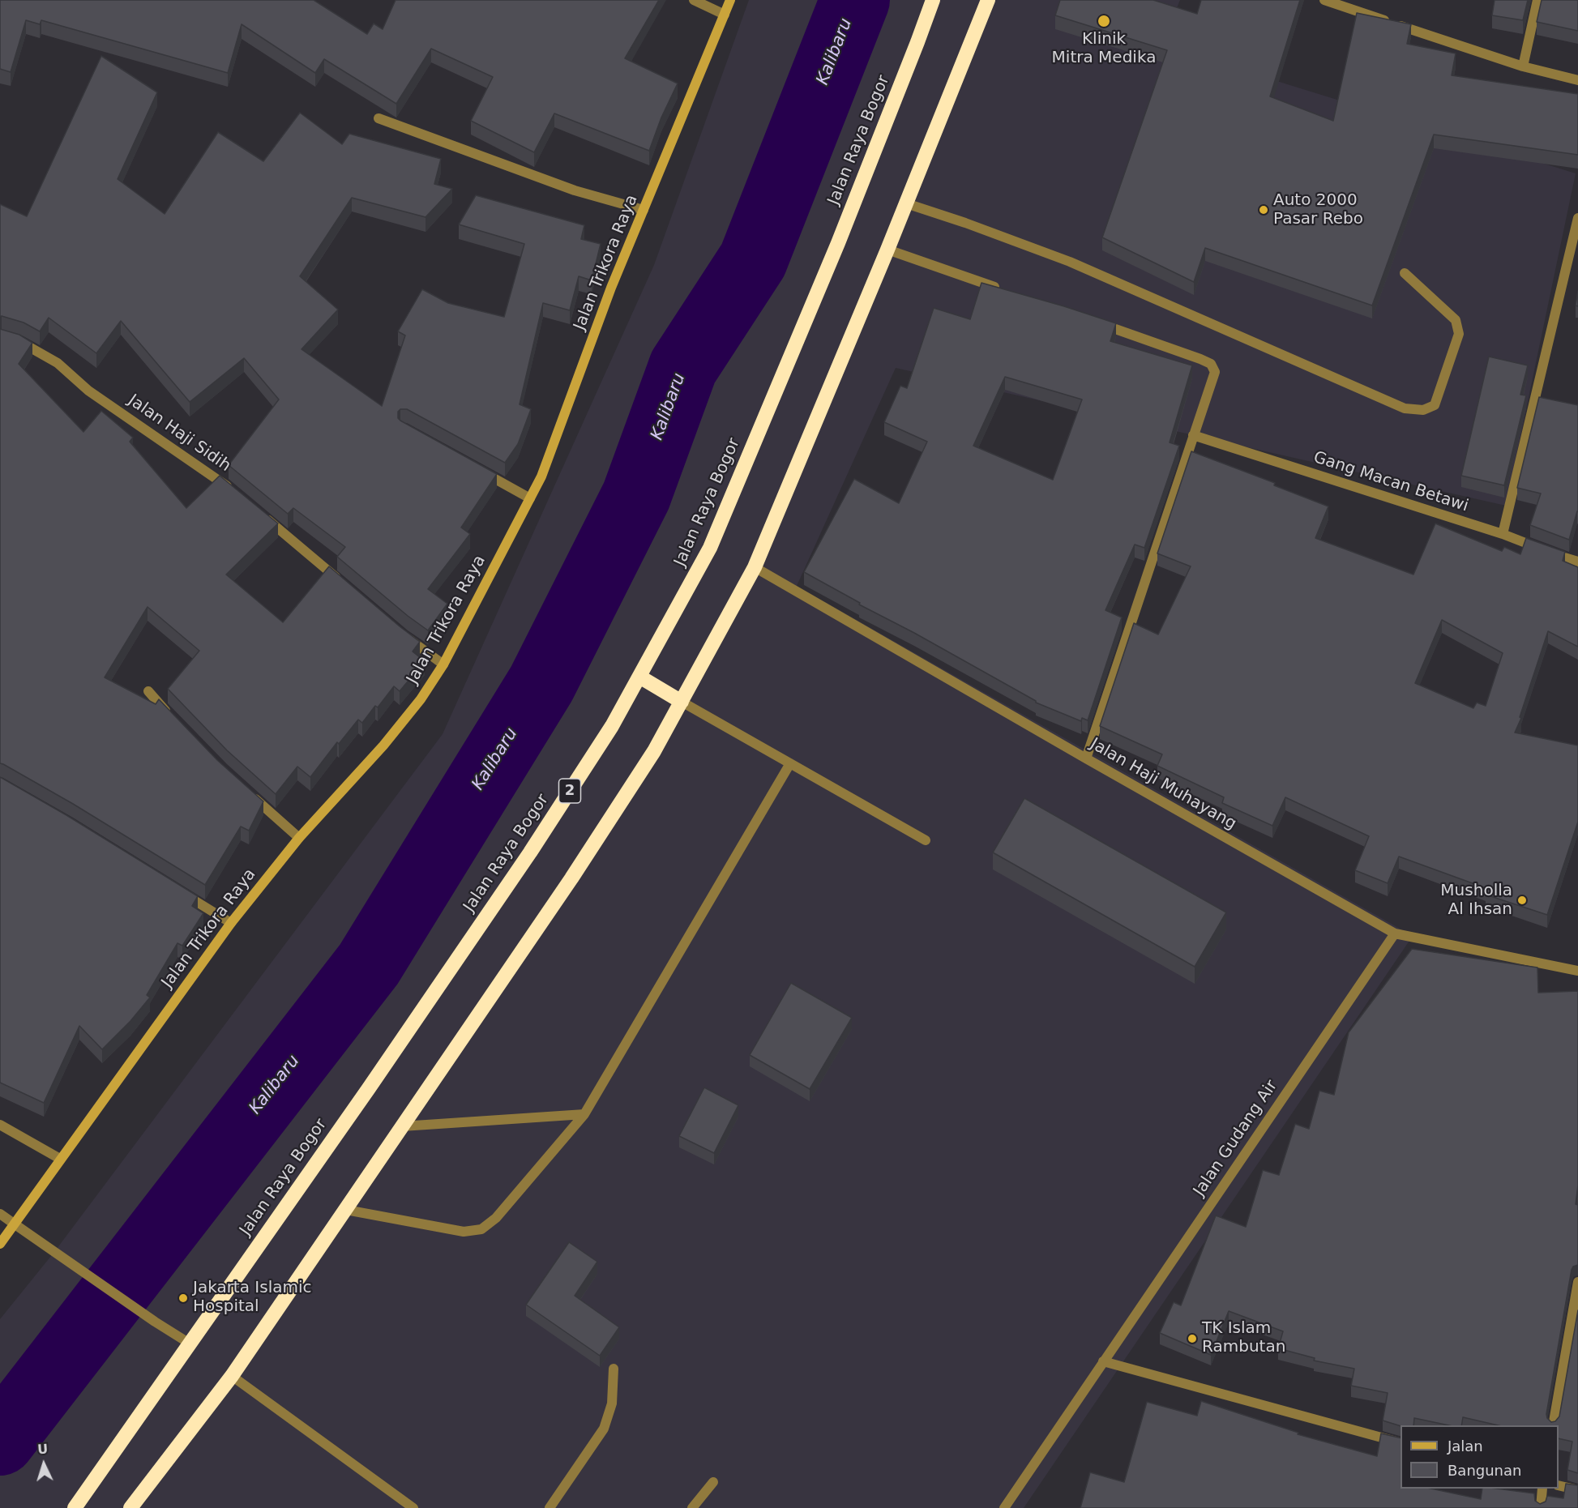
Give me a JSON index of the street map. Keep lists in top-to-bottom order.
{
  "streets": {
    "highway": ["Jalan Raya Bogor", "2"],
    "street": [
      "Jalan Trikora Raya",
      "Jalan Haji Sidih",
      "Gang Macan Betawi",
      "Jalan Haji Muhayang",
      "Jalan Gudang Air"
    ]
  },
  "crossings": [
    ["Jalan Haji Muhayang", "Jalan Gudang Air"]
  ],
  "water": ["Kalibaru"],
  "places": [
    "Klinik Mitra Medika",
    "Auto 2000 Pasar Rebo",
    "Musholla Al Ihsan",
    "Jakarta Islamic Hospital",
    "TK Islam Rambutan"
  ],
  "legend": ["Jalan", "Bangunan"],
  "north": "top"
}
